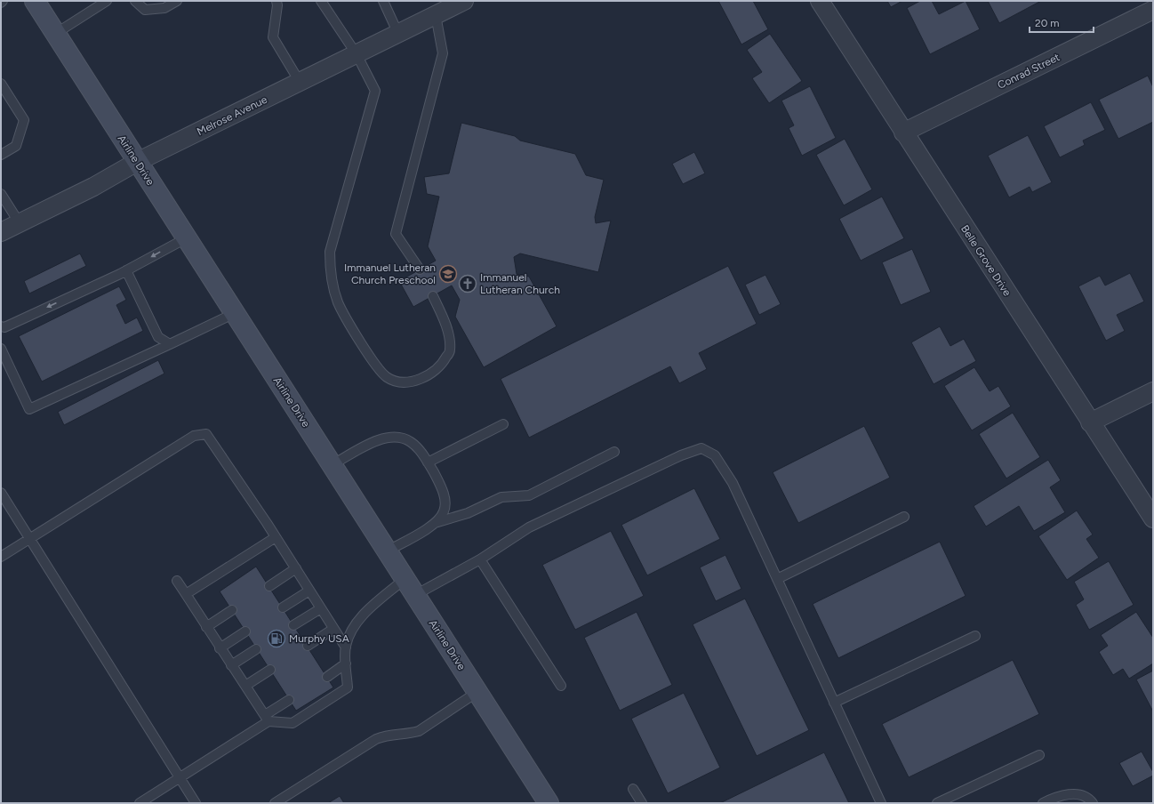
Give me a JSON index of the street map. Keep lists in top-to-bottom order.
{
  "streets": {
    "main road": ["Airline Drive"],
    "street": ["Conrad Street", "Melrose Avenue", "Belle Grove Drive"]
  },
  "crossings": [
    ["Conrad Street", "Belle Grove Drive"],
    ["Melrose Avenue", "Airline Drive"]
  ],
  "places": {
    "school or university": ["Immanuel Lutheran Church Preschool"],
    "church": ["Immanuel Lutheran Church"],
    "fuel station": ["Murphy USA"]
  },
  "scale_bar": "20 m"
}
